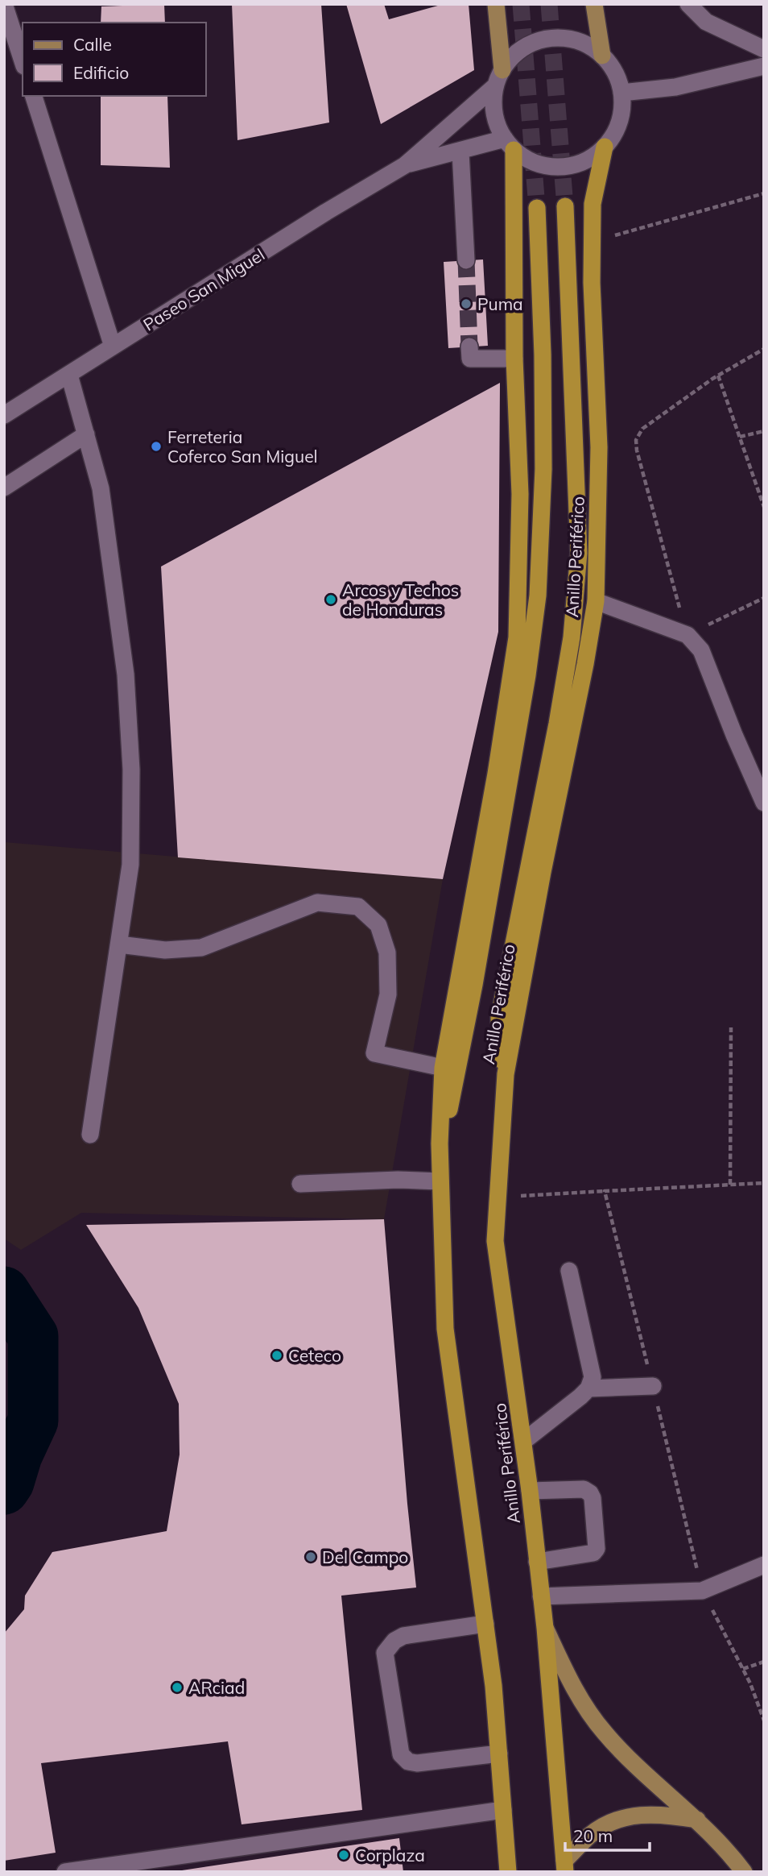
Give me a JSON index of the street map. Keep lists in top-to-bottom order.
{
  "streets": {
    "highway": ["Anillo Periférico"],
    "street": ["Paseo San Miguel"]
  },
  "crossings": [
    ["Paseo San Miguel", "Anillo Periférico"]
  ],
  "places": [
    "Puma",
    "Ferreteria Coferco San Miguel",
    "Arcos y Techos de Honduras",
    "Ceteco",
    "Del Campo",
    "ARciad",
    "Corplaza"
  ],
  "legend": ["Calle", "Edificio"],
  "scale_bar": "20 m"
}
